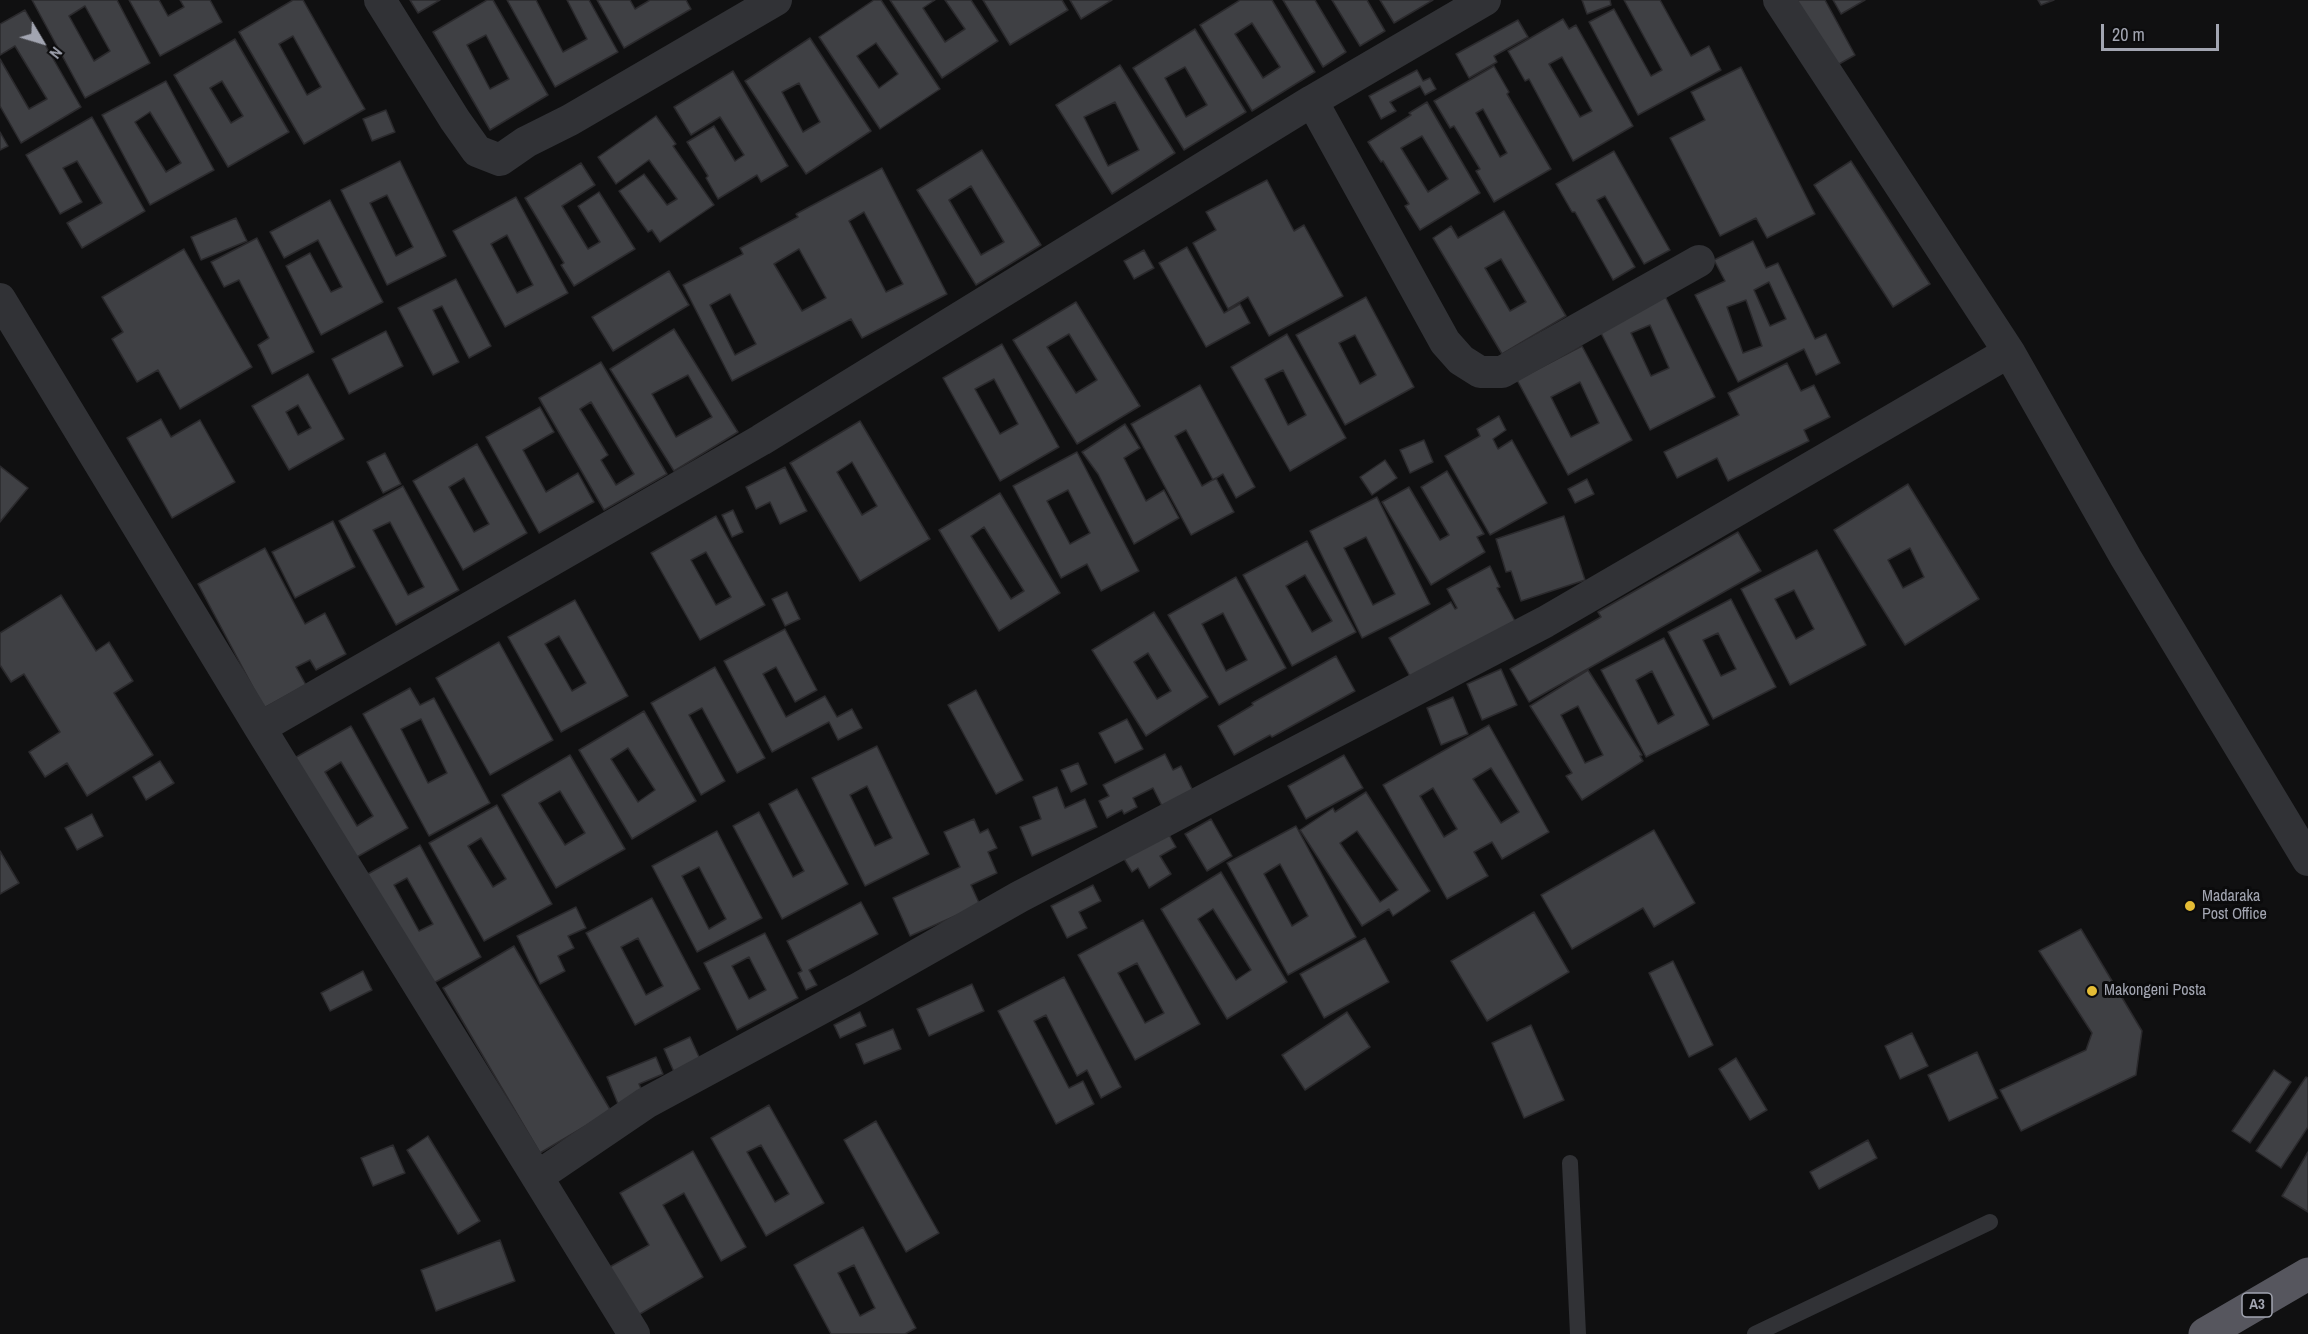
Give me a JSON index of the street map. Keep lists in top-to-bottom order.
{
  "streets": {
    "highway": ["A3"]
  },
  "places": ["Madaraka Post Office", "Makongeni Posta"],
  "scale_bar": "20 m",
  "north": "bottom right"
}
